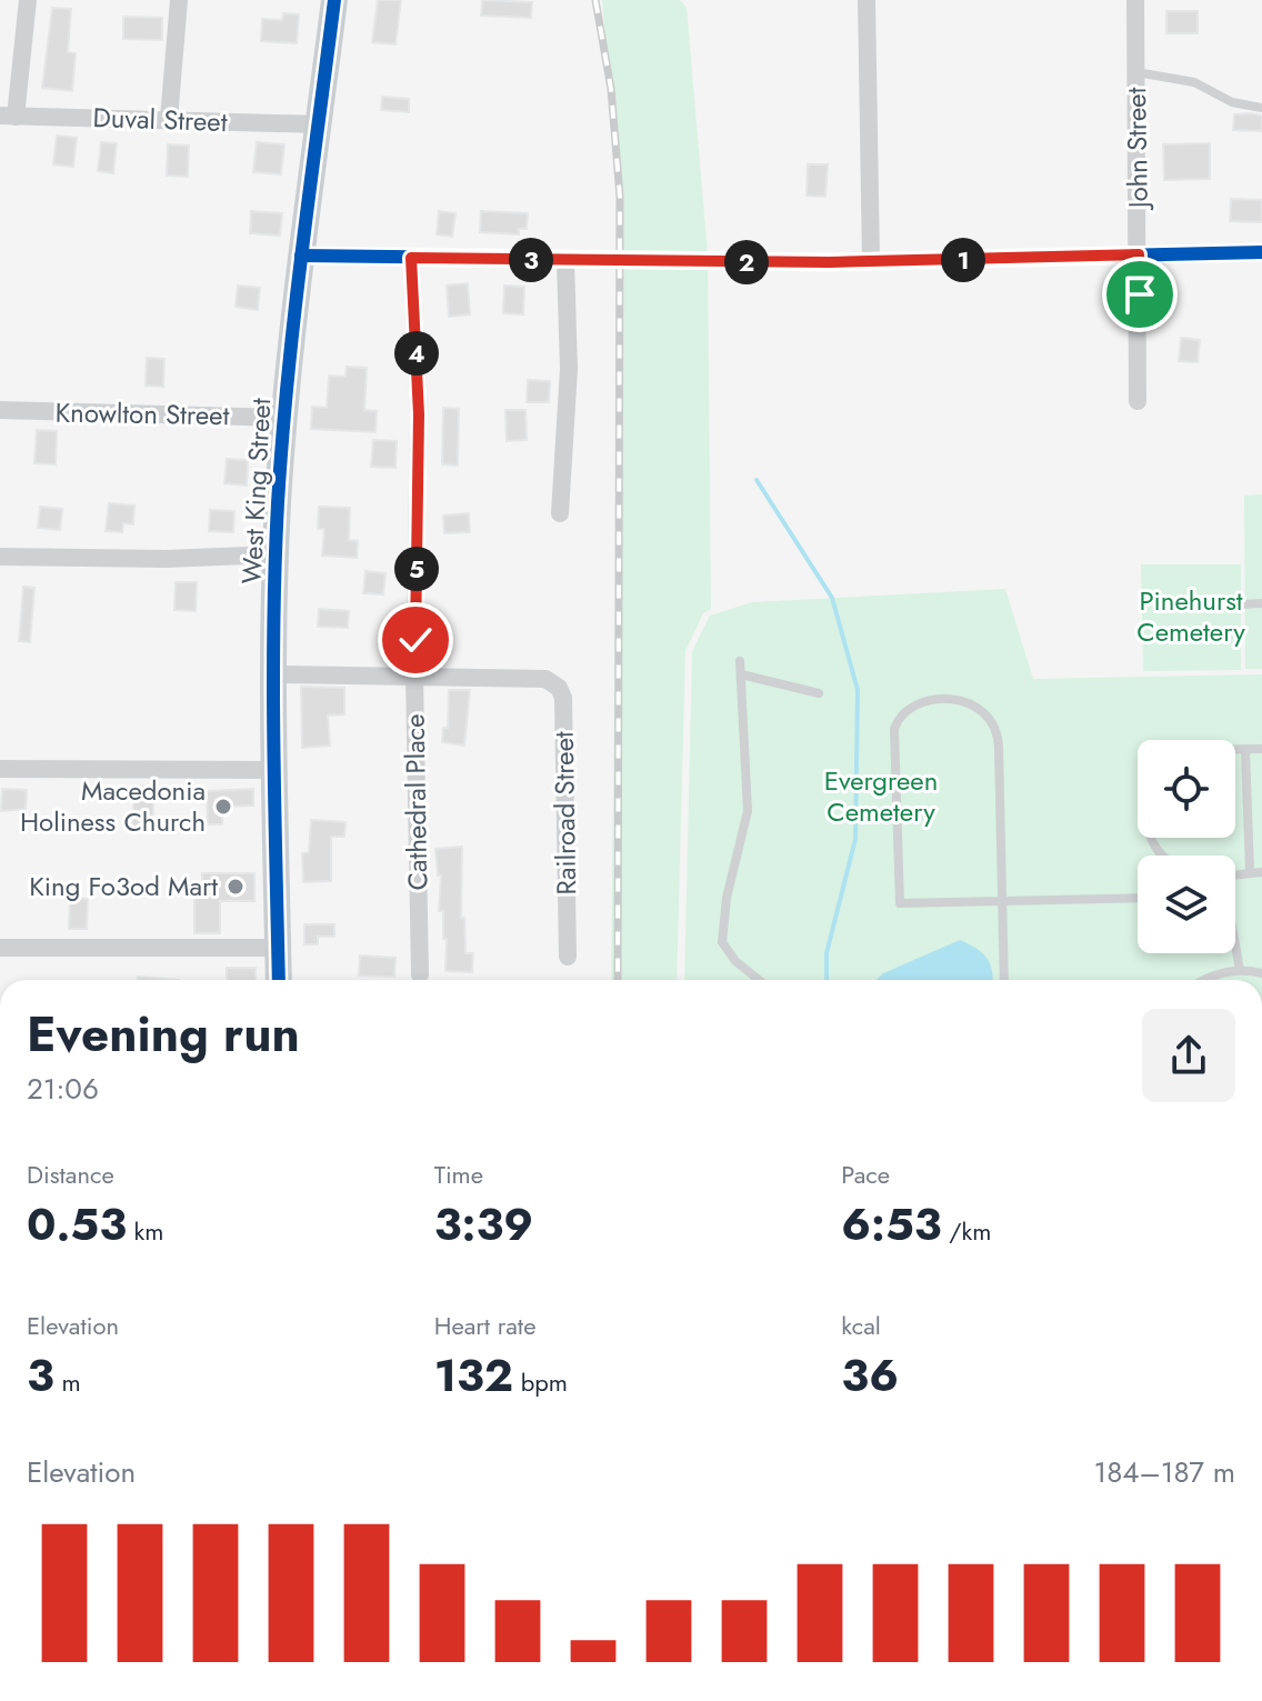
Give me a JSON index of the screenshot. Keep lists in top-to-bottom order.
{
  "streets": {
    "main road": ["West King Street"],
    "street": [
      "Duval Street",
      "John Street",
      "Knowlton Street",
      "Cathedral Place",
      "Railroad Street"
    ]
  },
  "crossings": [
    ["Duval Street", "West King Street"],
    ["Knowlton Street", "West King Street"],
    ["Cathedral Place", "Railroad Street"]
  ],
  "parks": ["Pinehurst Cemetery", "Evergreen Cemetery"],
  "places": ["Macedonia Holiness Church", "King Fo3od Mart"],
  "page": {
    "pins": [
      "1",
      "3",
      "2",
      "4",
      "5"
    ],
    "heading": ["Evening run", "21:06"],
    "stats": [
      ["Distance", "0.53 km"],
      ["Time", "3:39"],
      ["Pace", "6:53 /km"],
      ["Elevation", "3 m"],
      ["Heart rate", "132 bpm"],
      ["kcal", "36"]
    ],
    "chart": ["Elevation", "184–187 m"]
  }
}
